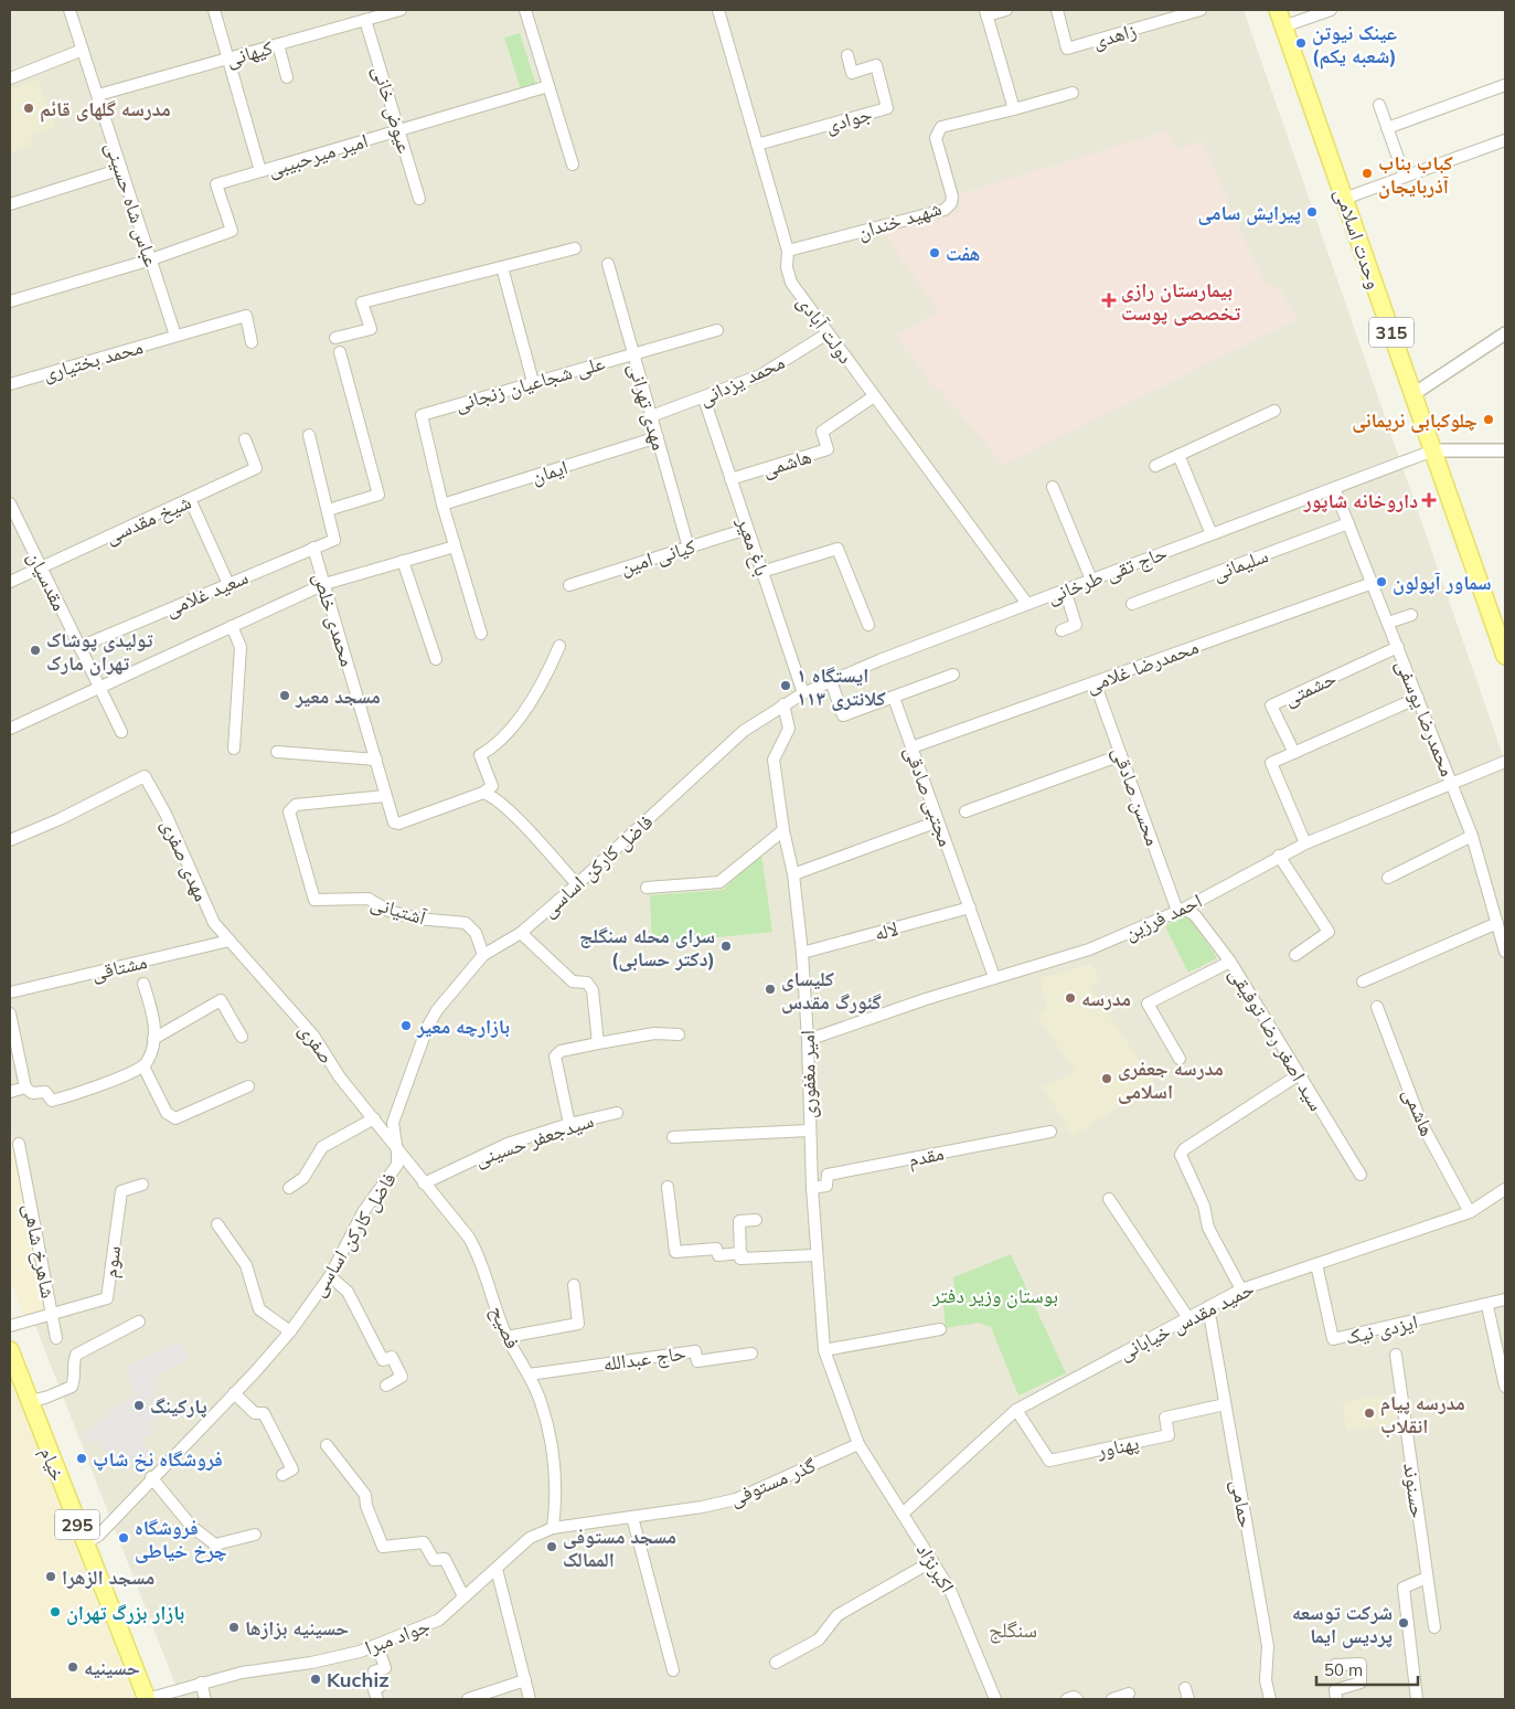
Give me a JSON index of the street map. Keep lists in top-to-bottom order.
{
  "streets": {
    "main road": [
      "وحدت اسلامی",
      "315",
      "خیام",
      "295"
    ],
    "street": [
      "زاهدی",
      "کیهانی",
      "عیوض خانی",
      "جوادی",
      "امیر میرحبیبی",
      "عباس شاه حسینی",
      "شهید خندان",
      "دولت آبادی",
      "محمد بختیاری",
      "محمد یزدانی",
      "علی شجاعیان زنجانی",
      "مهدی تهرانی",
      "هاشمی",
      "ایمان",
      "شیخ مقدسی",
      "باغ معیر",
      "کیانی امین",
      "سلیمانی",
      "حاج تقی طرخانی",
      "مقدسیان",
      "سعید غلامی",
      "محمدی خلص",
      "محمدرضا غلامی",
      "حشمتی",
      "محمدرضا یوسفی",
      "مجتبی صادقی",
      "محسن صادقی",
      "مهدی صفری",
      "فاضل کارکن اساسی",
      "آشتیانی",
      "احمد فرزین",
      "لاله",
      "مشتاقی",
      "سید اصغر رضا توفیقی",
      "صفری",
      "امیر مغفوری",
      "سیدجعفر حسینی",
      "مقدم",
      "شاهرخ شاهی",
      "سوم",
      "حمید مقدس خیابانی",
      "فصیح",
      "ایزدی نیک",
      "حاج عبدالله",
      "پهناور",
      "گذر مستوفی",
      "حسنوند",
      "حمامی",
      "اکبرنژاد",
      "جواد مبرا"
    ]
  },
  "crossings": [
    ["کیهانی", "عیوض خانی"],
    ["کیهانی", "عباس شاه حسینی"],
    ["عیوض خانی", "امیر میرحبیبی"],
    ["جوادی", "دولت آبادی"],
    ["امیر میرحبیبی", "عباس شاه حسینی"],
    ["عباس شاه حسینی", "محمد بختیاری"],
    ["شهید خندان", "دولت آبادی"],
    ["وحدت اسلامی", "حاج تقی طرخانی"],
    ["دولت آبادی", "محمد یزدانی"],
    ["دولت آبادی", "هاشمی"],
    ["دولت آبادی", "حاج تقی طرخانی"],
    ["محمد یزدانی", "مهدی تهرانی"],
    ["محمد یزدانی", "باغ معیر"],
    ["علی شجاعیان زنجانی", "مهدی تهرانی"],
    ["علی شجاعیان زنجانی", "ایمان"],
    ["مهدی تهرانی", "ایمان"],
    ["مهدی تهرانی", "کیانی امین"],
    ["هاشمی", "باغ معیر"],
    ["هاشمی", "حمید مقدس خیابانی"],
    ["شیخ مقدسی", "مقدسیان"],
    ["باغ معیر", "کیانی امین"],
    ["باغ معیر", "حاج تقی طرخانی"],
    ["سلیمانی", "محمدرضا یوسفی"],
    ["حاج تقی طرخانی", "محمدرضا یوسفی"],
    ["حاج تقی طرخانی", "فاضل کارکن اساسی"],
    ["حاج تقی طرخانی", "امیر مغفوری"],
    ["مقدسیان", "سعید غلامی"],
    ["سعید غلامی", "محمدی خلص"],
    ["محمدی خلص", "آشتیانی"],
    ["محمدرضا غلامی", "محمدرضا یوسفی"],
    ["محمدرضا غلامی", "مجتبی صادقی"],
    ["محمدرضا غلامی", "محسن صادقی"],
    ["حشمتی", "محمدرضا یوسفی"],
    ["محمدرضا یوسفی", "احمد فرزین"],
    ["مجتبی صادقی", "احمد فرزین"],
    ["مجتبی صادقی", "لاله"],
    ["محسن صادقی", "احمد فرزین"],
    ["محسن صادقی", "سید اصغر رضا توفیقی"],
    ["مهدی صفری", "مشتاقی"],
    ["مهدی صفری", "صفری"],
    ["فاضل کارکن اساسی", "آشتیانی"],
    ["فاضل کارکن اساسی", "صفری"],
    ["فاضل کارکن اساسی", "امیر مغفوری"],
    ["فاضل کارکن اساسی", "فصیح"],
    ["فاضل کارکن اساسی", "خیام"],
    ["احمد فرزین", "سید اصغر رضا توفیقی"],
    ["احمد فرزین", "امیر مغفوری"],
    ["لاله", "امیر مغفوری"],
    ["مشتاقی", "صفری"],
    ["صفری", "فصیح"],
    ["امیر مغفوری", "مقدم"],
    ["امیر مغفوری", "گذر مستوفی"],
    ["امیر مغفوری", "اکبرنژاد"],
    ["سیدجعفر حسینی", "فصیح"],
    ["شاهرخ شاهی", "سوم"],
    ["حمید مقدس خیابانی", "ایزدی نیک"],
    ["حمید مقدس خیابانی", "پهناور"],
    ["حمید مقدس خیابانی", "حمامی"],
    ["حمید مقدس خیابانی", "اکبرنژاد"],
    ["فصیح", "حاج عبدالله"],
    ["فصیح", "گذر مستوفی"],
    ["فصیح", "جواد مبرا"],
    ["پهناور", "حمامی"],
    ["خیام", "جواد مبرا"],
    ["گذر مستوفی", "اکبرنژاد"],
    ["گذر مستوفی", "جواد مبرا"]
  ],
  "districts": ["سنگلج"],
  "parks": ["بوستان وزیر دفتر"],
  "places": {
    "other": [
      "عینک نیوتن (شعبه یکم)",
      "مدرسه گلهای قائم",
      "کباب بناب آذربایجان",
      "پیرایش سامی",
      "هفت",
      "چلوکبابی نریمانی",
      "سماور آپولون",
      "تولیدی پوشاک تهران مارک",
      "ایستگاه ۱ کلانتری ۱۱۳",
      "مسجد معیر",
      "سرای محله سنگلج (دکتر حسابی)",
      "کلیسای گئورگ مقدس",
      "مدرسه",
      "بازارچه معیر",
      "مدرسه جعفری اسلامی",
      "پارکینگ",
      "مدرسه پیام انقلاب",
      "فروشگاه نخ شاپ",
      "فروشگاه چرخ خیاطی",
      "مسجد مستوفی الممالک",
      "مسجد الزهرا",
      "بازار بزرگ تهران",
      "شرکت توسعه پردیس ایما",
      "حسینیه بزازها",
      "حسینیه",
      "Kuchiz"
    ],
    "health": ["بیمارستان رازی تخصصی پوست", "داروخانه شاپور"]
  },
  "scale_bar": "50 m"
}
